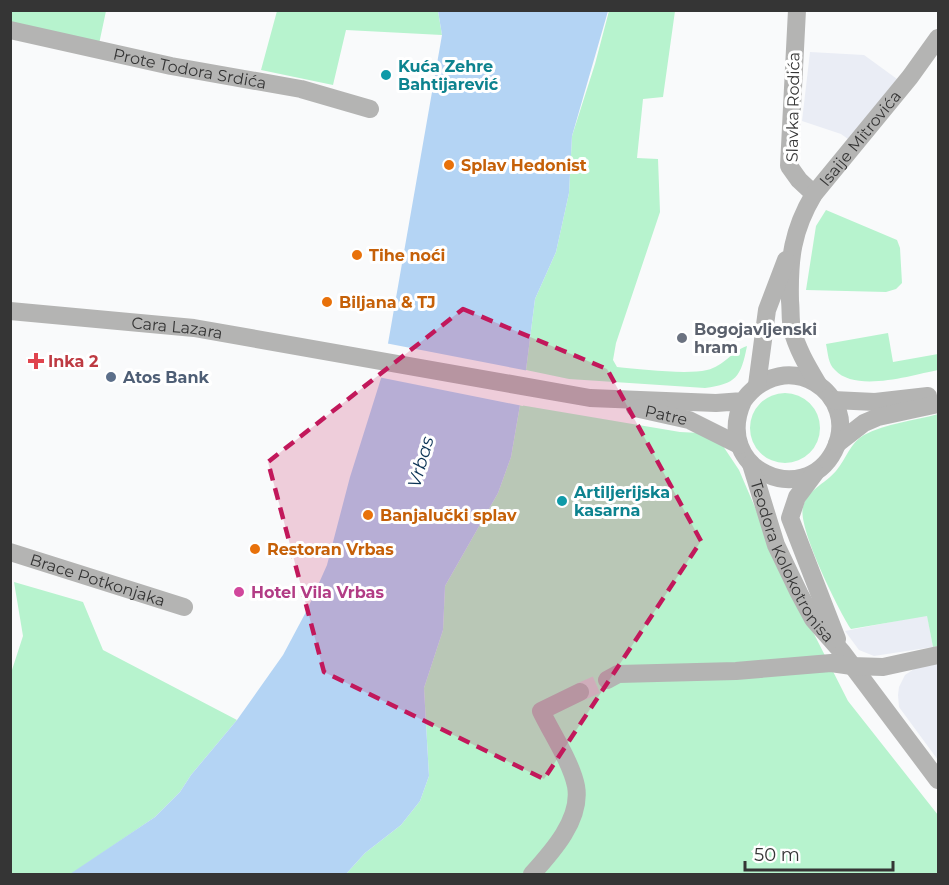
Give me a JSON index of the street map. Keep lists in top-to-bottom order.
{
  "streets": {
    "street": [
      "Prote Todora Srdića",
      "Slavka Rodića",
      "Isaije Mitrovića",
      "Cara Lazara",
      "Patre",
      "Teodora Kolokotronisa",
      "Brace Potkonjaka"
    ]
  },
  "crossings": [
    ["Slavka Rodića", "Isaije Mitrovića"],
    ["Isaije Mitrovića", "Patre"],
    ["Isaije Mitrovića", "Teodora Kolokotronisa"],
    ["Cara Lazara", "Patre"],
    ["Patre", "Teodora Kolokotronisa"]
  ],
  "water": ["Vrbas"],
  "places": {
    "other": [
      "Kuća Zehre Bahtijarević",
      "Splav Hedonist",
      "Tihe noći",
      "Biljana & TJ",
      "Bogojavljenski hram",
      "Atos Bank",
      "Artiljerijska kasarna",
      "Banjalučki splav",
      "Restoran Vrbas",
      "Hotel Vila Vrbas"
    ],
    "health": ["Inka 2"]
  },
  "scale_bar": "50 m"
}
